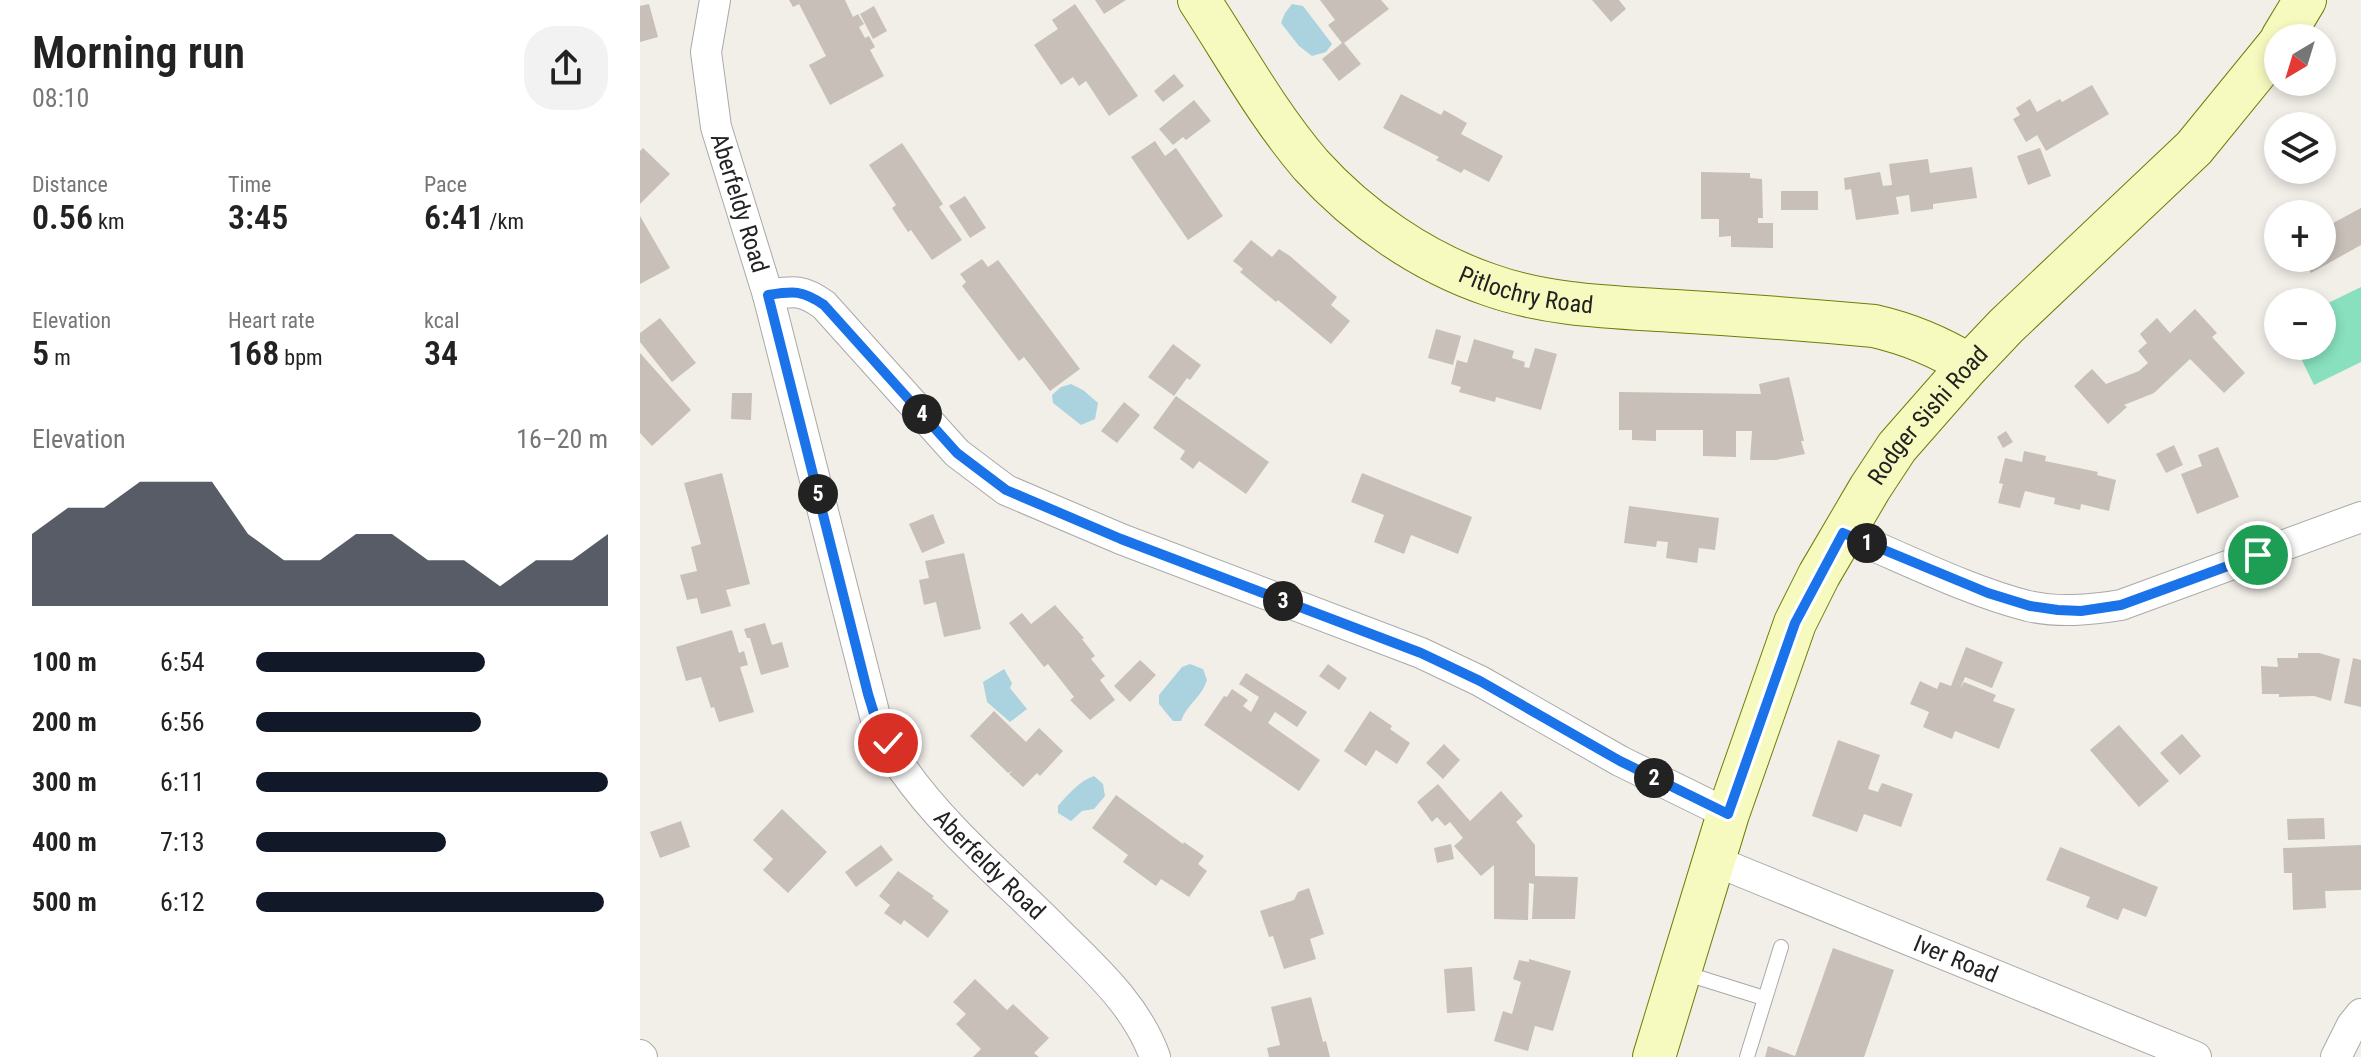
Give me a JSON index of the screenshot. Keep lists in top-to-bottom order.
{
  "streets": {
    "main road": ["Pitlochry Road", "Rodger Sishi Road"],
    "street": ["Aberfeldy Road", "Iver Road"]
  },
  "crossings": [
    ["Pitlochry Road", "Rodger Sishi Road"],
    ["Rodger Sishi Road", "Iver Road"]
  ],
  "north": "bottom left",
  "page": {
    "heading": ["Morning run", "08:10"],
    "map_buttons": ["+", "−"],
    "stats": [
      ["Distance", "0.56 km"],
      ["Time", "3:45"],
      ["Pace", "6:41 /km"],
      ["Elevation", "5 m"],
      ["Heart rate", "168 bpm"],
      ["kcal", "34"]
    ],
    "pins": [
      "4",
      "5",
      "1",
      "3",
      "2"
    ],
    "chart": ["Elevation", "16–20 m"],
    "list": [
      {
        "name": "100 m",
        "note": "6:54"
      },
      {
        "name": "200 m",
        "note": "6:56"
      },
      {
        "name": "300 m",
        "note": "6:11"
      },
      {
        "name": "400 m",
        "note": "7:13"
      },
      {
        "name": "500 m",
        "note": "6:12"
      }
    ]
  }
}
